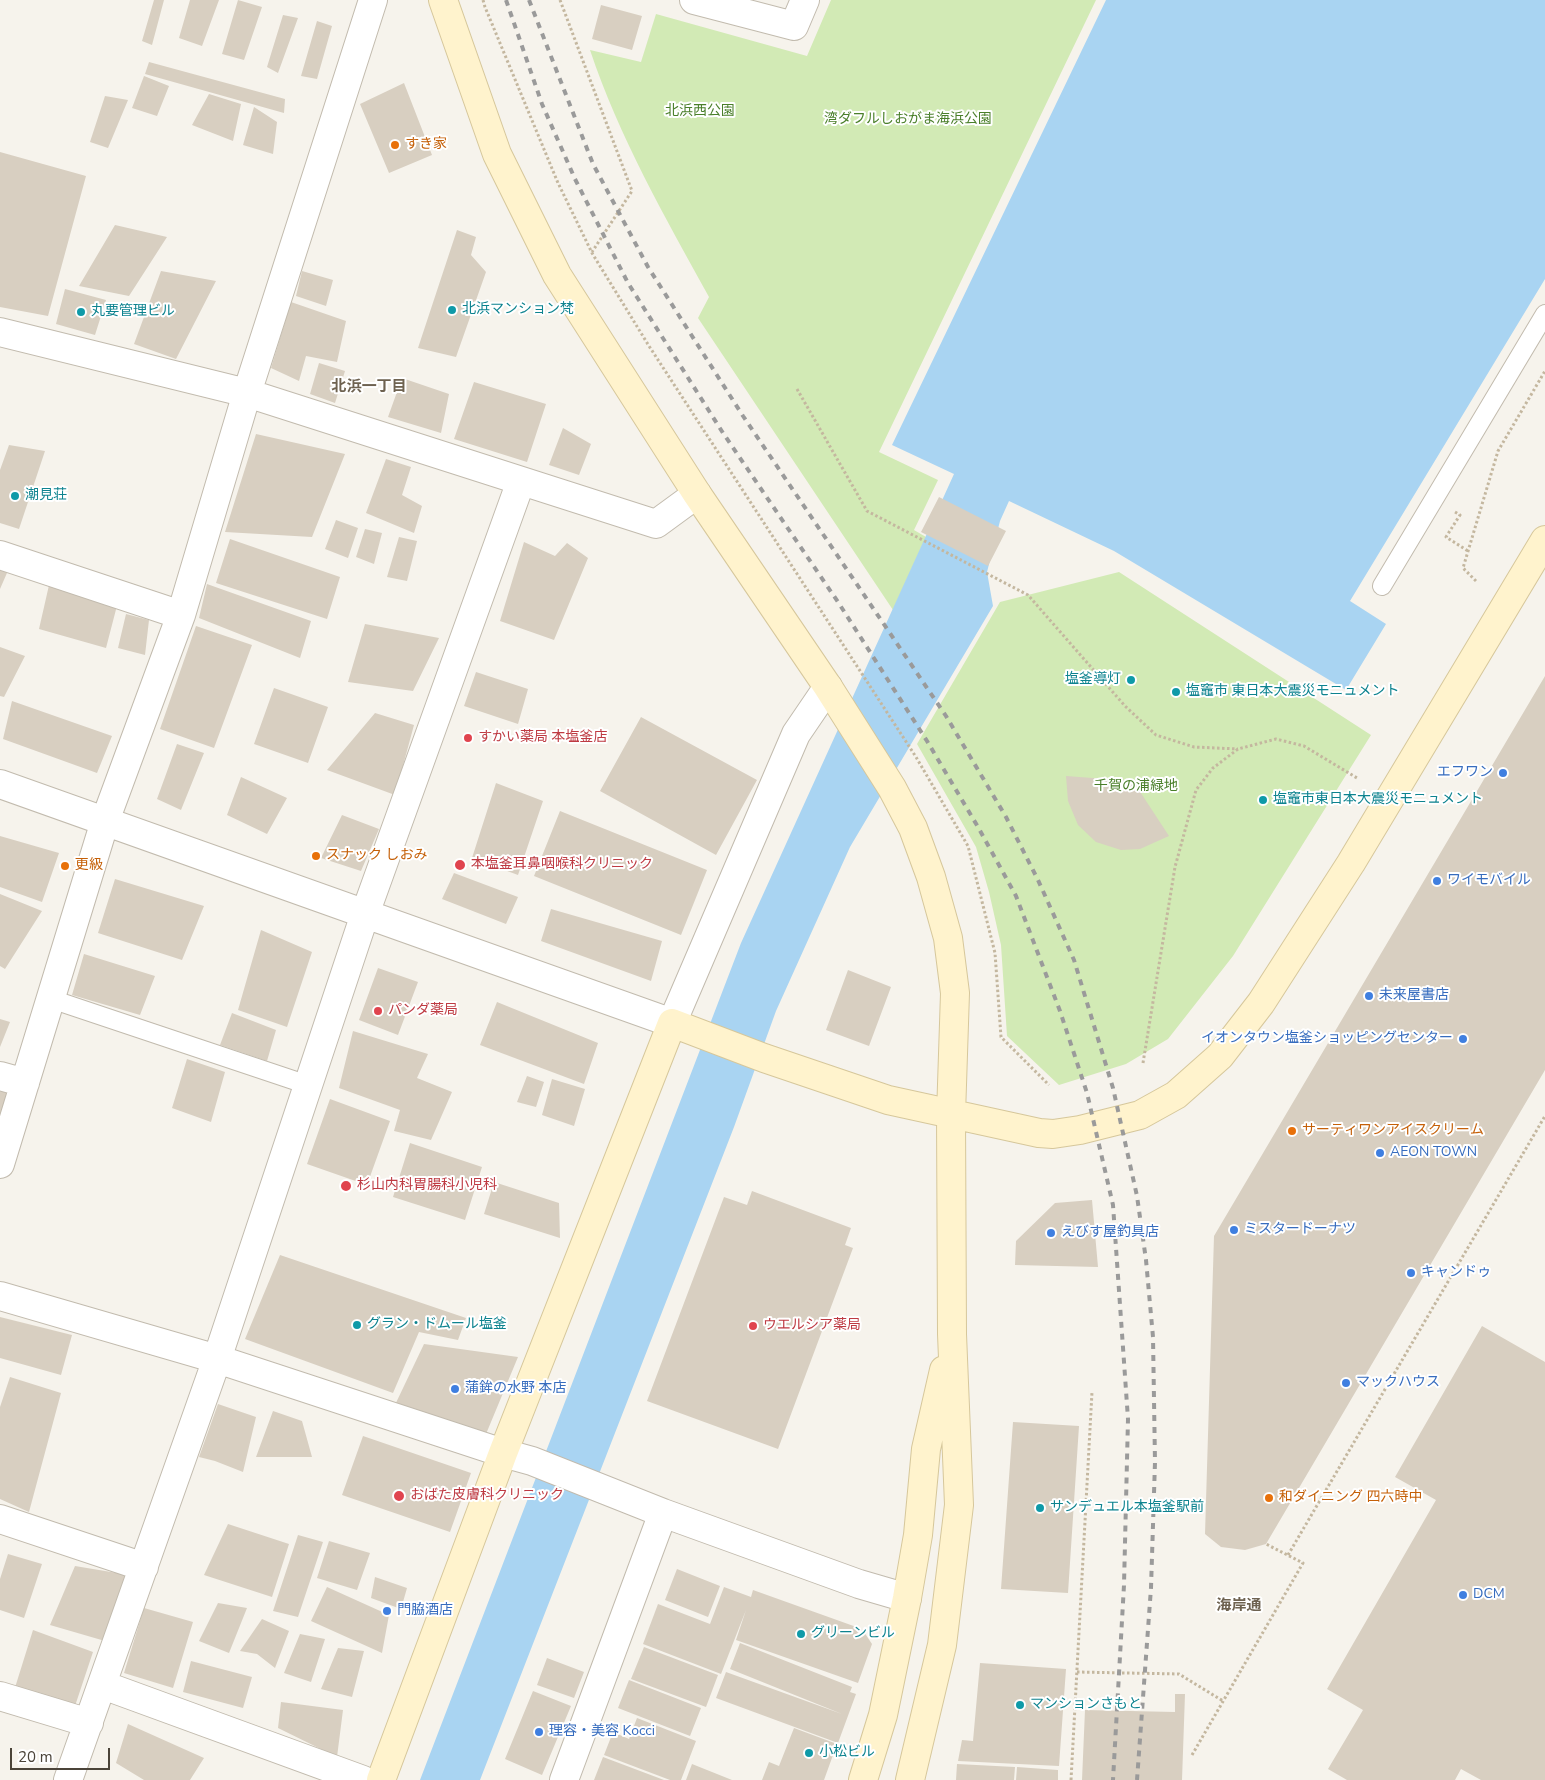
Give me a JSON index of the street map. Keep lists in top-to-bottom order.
{
  "districts": ["北浜一丁目", "海岸通"],
  "parks": ["北浜西公園", "湾ダフルしおがま海浜公園", "千賀の浦緑地"],
  "places": [
    "すき家",
    "北浜マンション梵",
    "丸要管理ビル",
    "潮見荘",
    "塩釜導灯",
    "塩竈市 東日本大震災モニュメント",
    "すかい薬局 本塩釜店",
    "エフワン",
    "塩竈市東日本大震災モニュメント",
    "スナック しおみ",
    "本塩釜耳鼻咽喉科クリニック",
    "更級",
    "ワイモバイル",
    "未来屋書店",
    "パンダ薬局",
    "イオンタウン塩釜ショッピングセンター",
    "サーティワンアイスクリーム",
    "AEON TOWN",
    "杉山内科胃腸科小児科",
    "ミスタードーナツ",
    "えびす屋釣具店",
    "キャンドゥ",
    "グラン・ドムール塩釜",
    "ウエルシア薬局",
    "マックハウス",
    "蒲鉾の水野 本店",
    "おばた皮膚科クリニック",
    "和ダイニング 四六時中",
    "サンデュエル本塩釜駅前",
    "DCM",
    "門脇酒店",
    "グリーンビル",
    "マンションさもと",
    "理容・美容 Kocci",
    "小松ビル"
  ],
  "scale_bar": "20 m"
}
